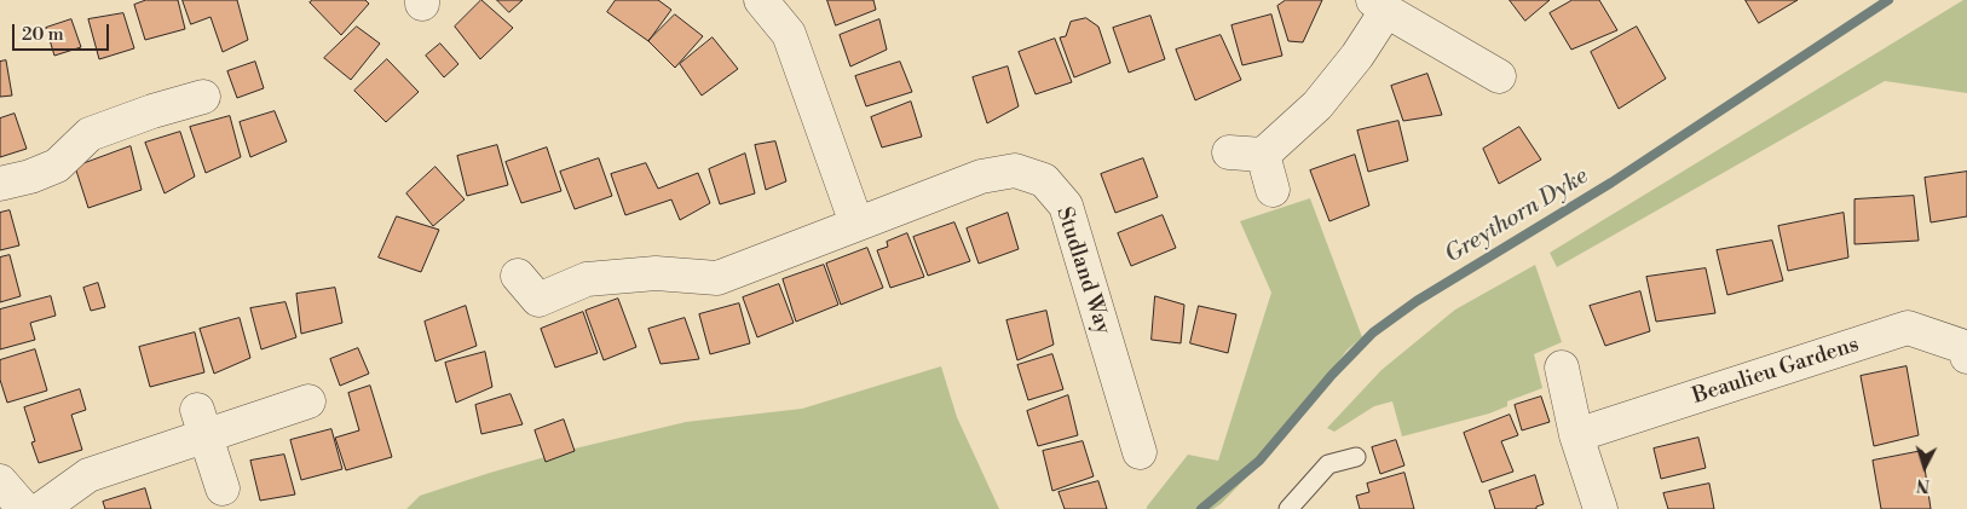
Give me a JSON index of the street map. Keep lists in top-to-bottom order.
{
  "streets": {
    "street": ["Studland Way", "Beaulieu Gardens"]
  },
  "water": ["Greythorn Dyke"],
  "scale_bar": "20 m",
  "north": "bottom"
}
